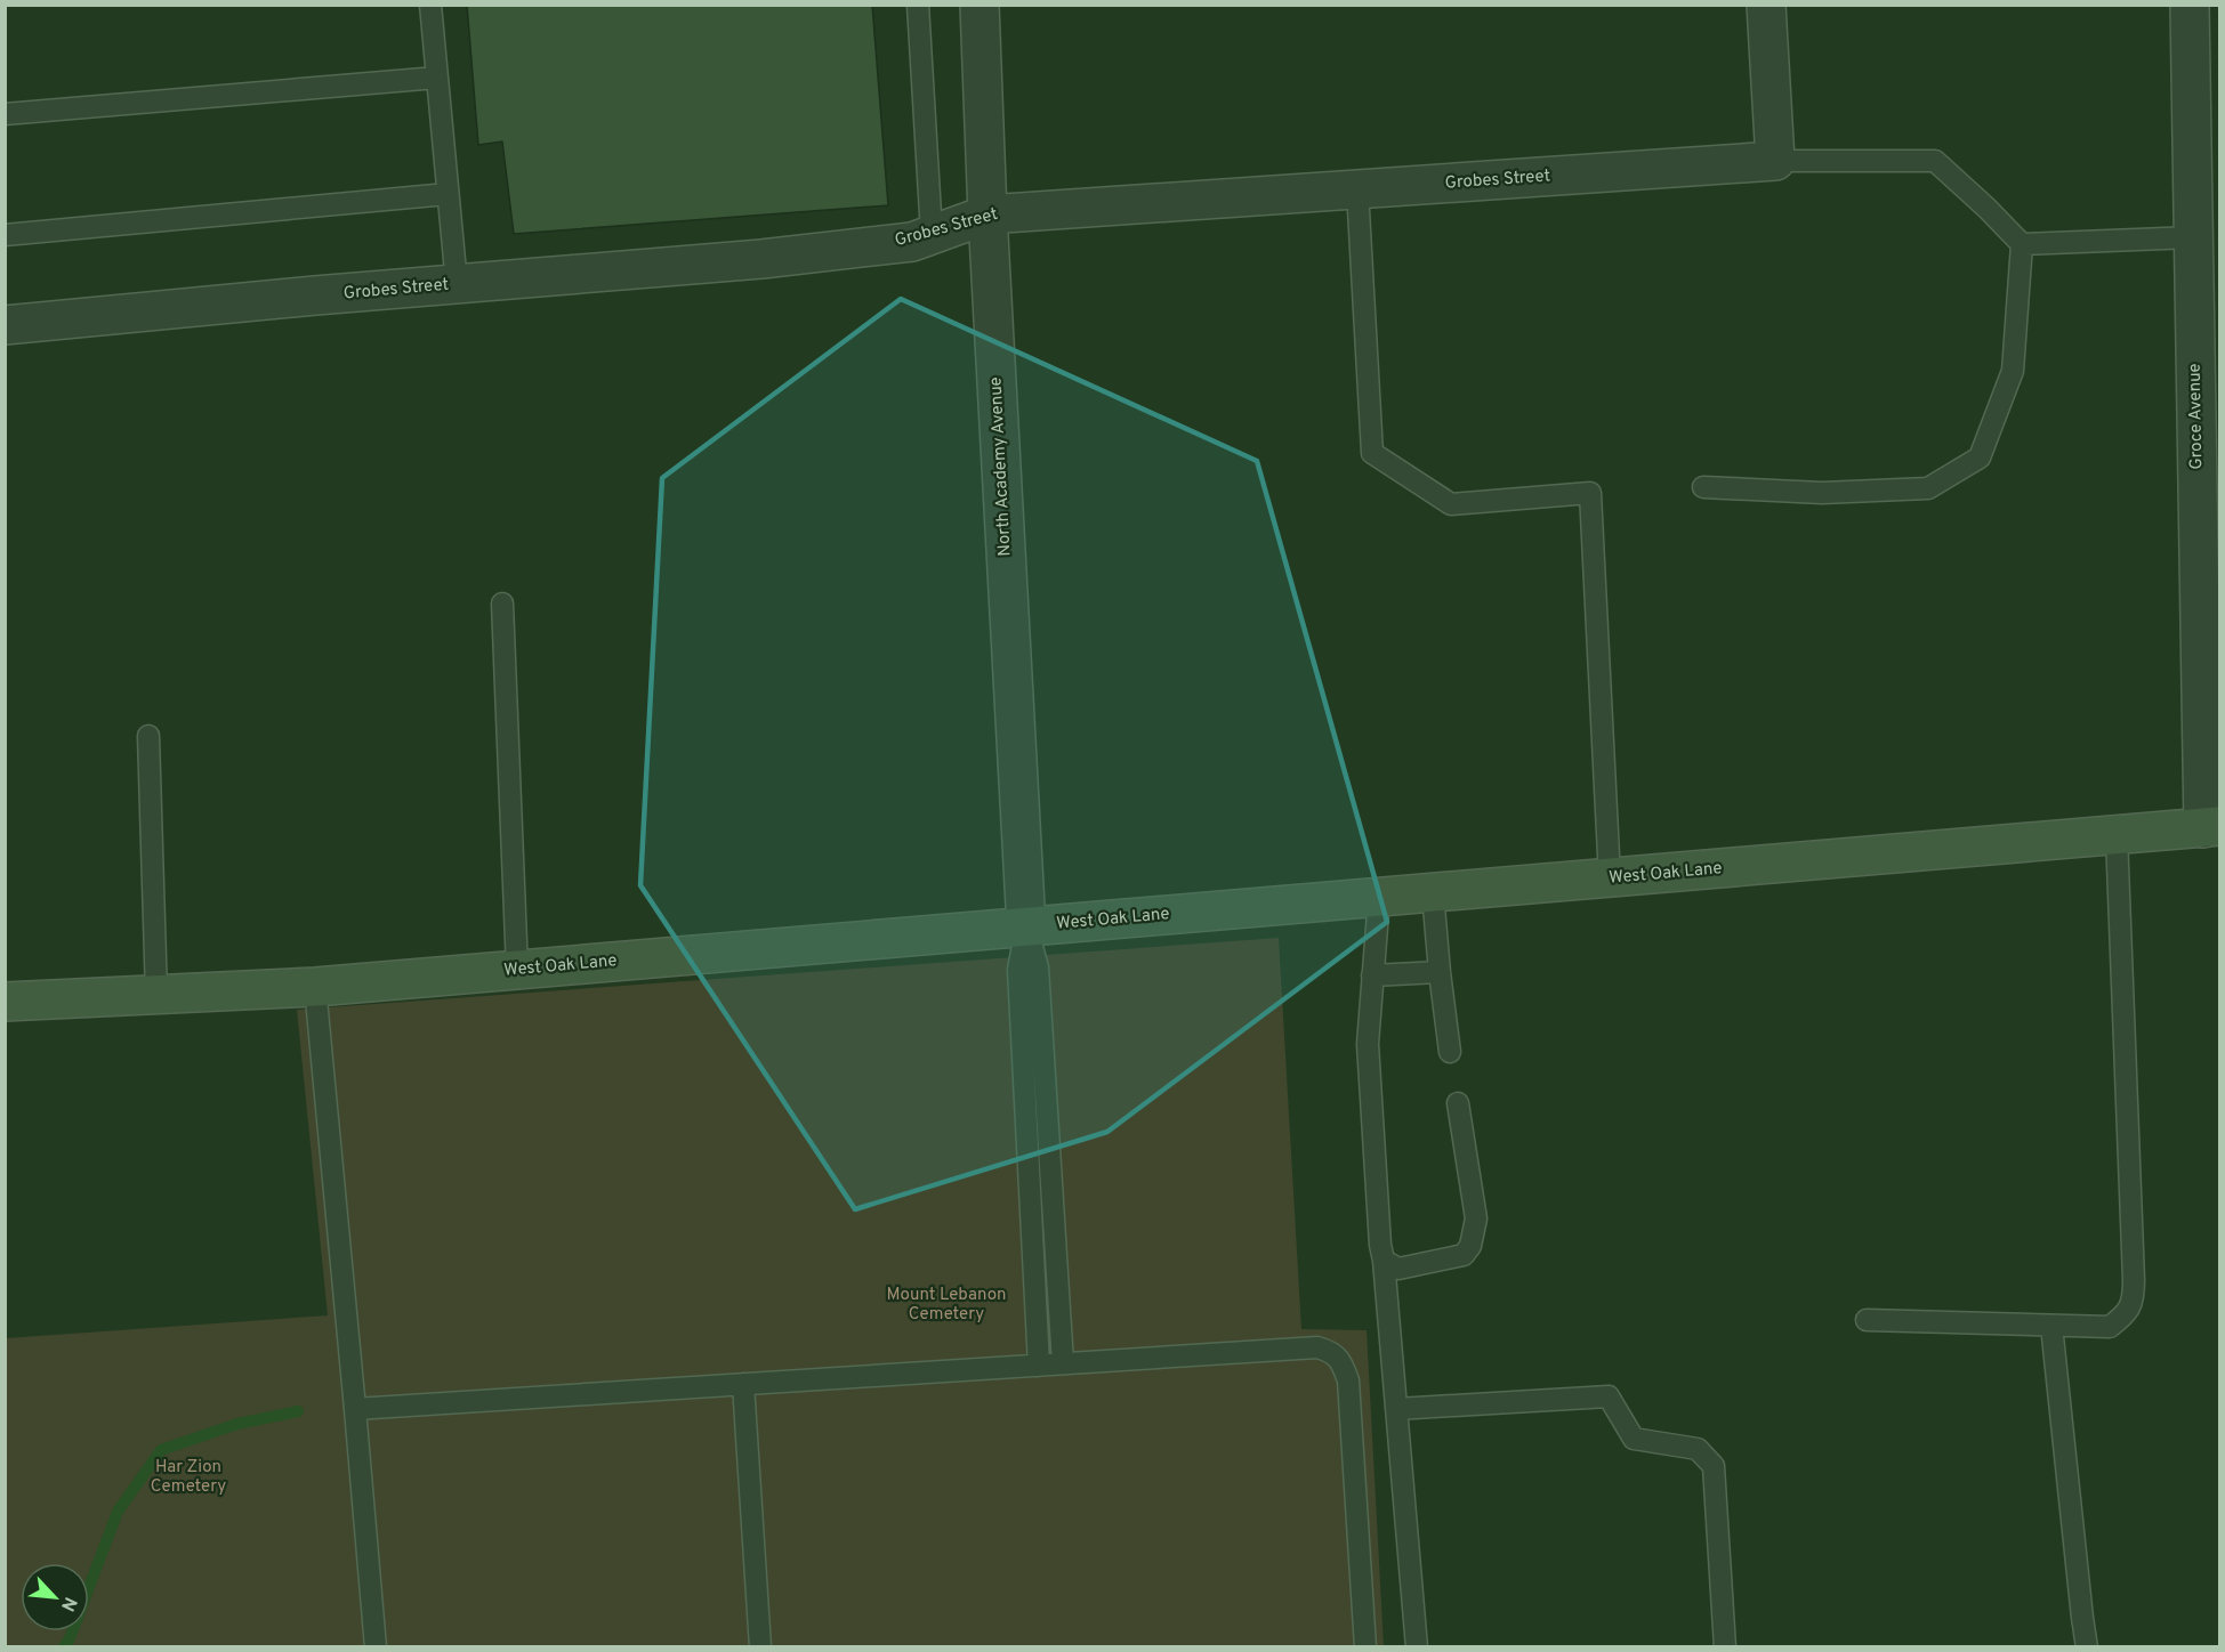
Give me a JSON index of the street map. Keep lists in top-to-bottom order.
{
  "streets": {
    "main road": ["West Oak Lane"],
    "street": ["Grobes Street", "Groce Avenue", "North Academy Avenue"]
  },
  "crossings": [
    ["Grobes Street", "North Academy Avenue"],
    ["Groce Avenue", "West Oak Lane"],
    ["North Academy Avenue", "West Oak Lane"]
  ],
  "parks": ["Mount Lebanon Cemetery", "Har Zion Cemetery"],
  "north": "bottom right"
}
